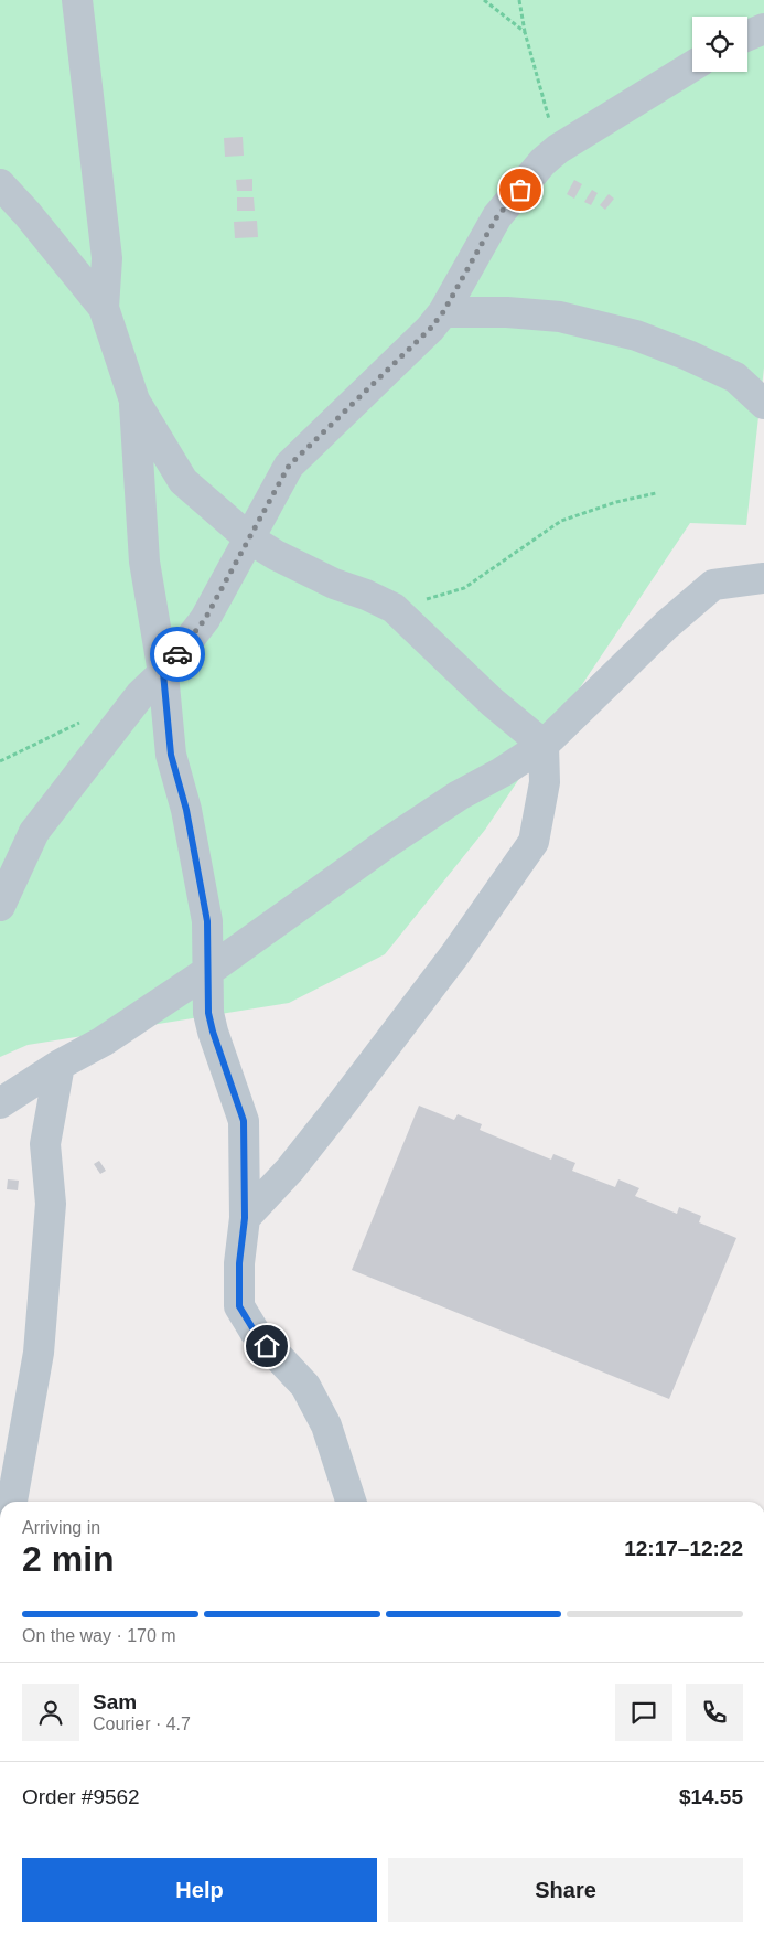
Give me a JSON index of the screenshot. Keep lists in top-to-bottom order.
{
  "page": {
    "heading": ["2 min", "Arriving in", "12:17–12:22"],
    "panel": [
      "Sam",
      "Courier · 4.7",
      "Order #9562",
      "$14.55"
    ],
    "bar": "On the way · 170 m",
    "buttons": ["Help", "Share"]
  }
}
